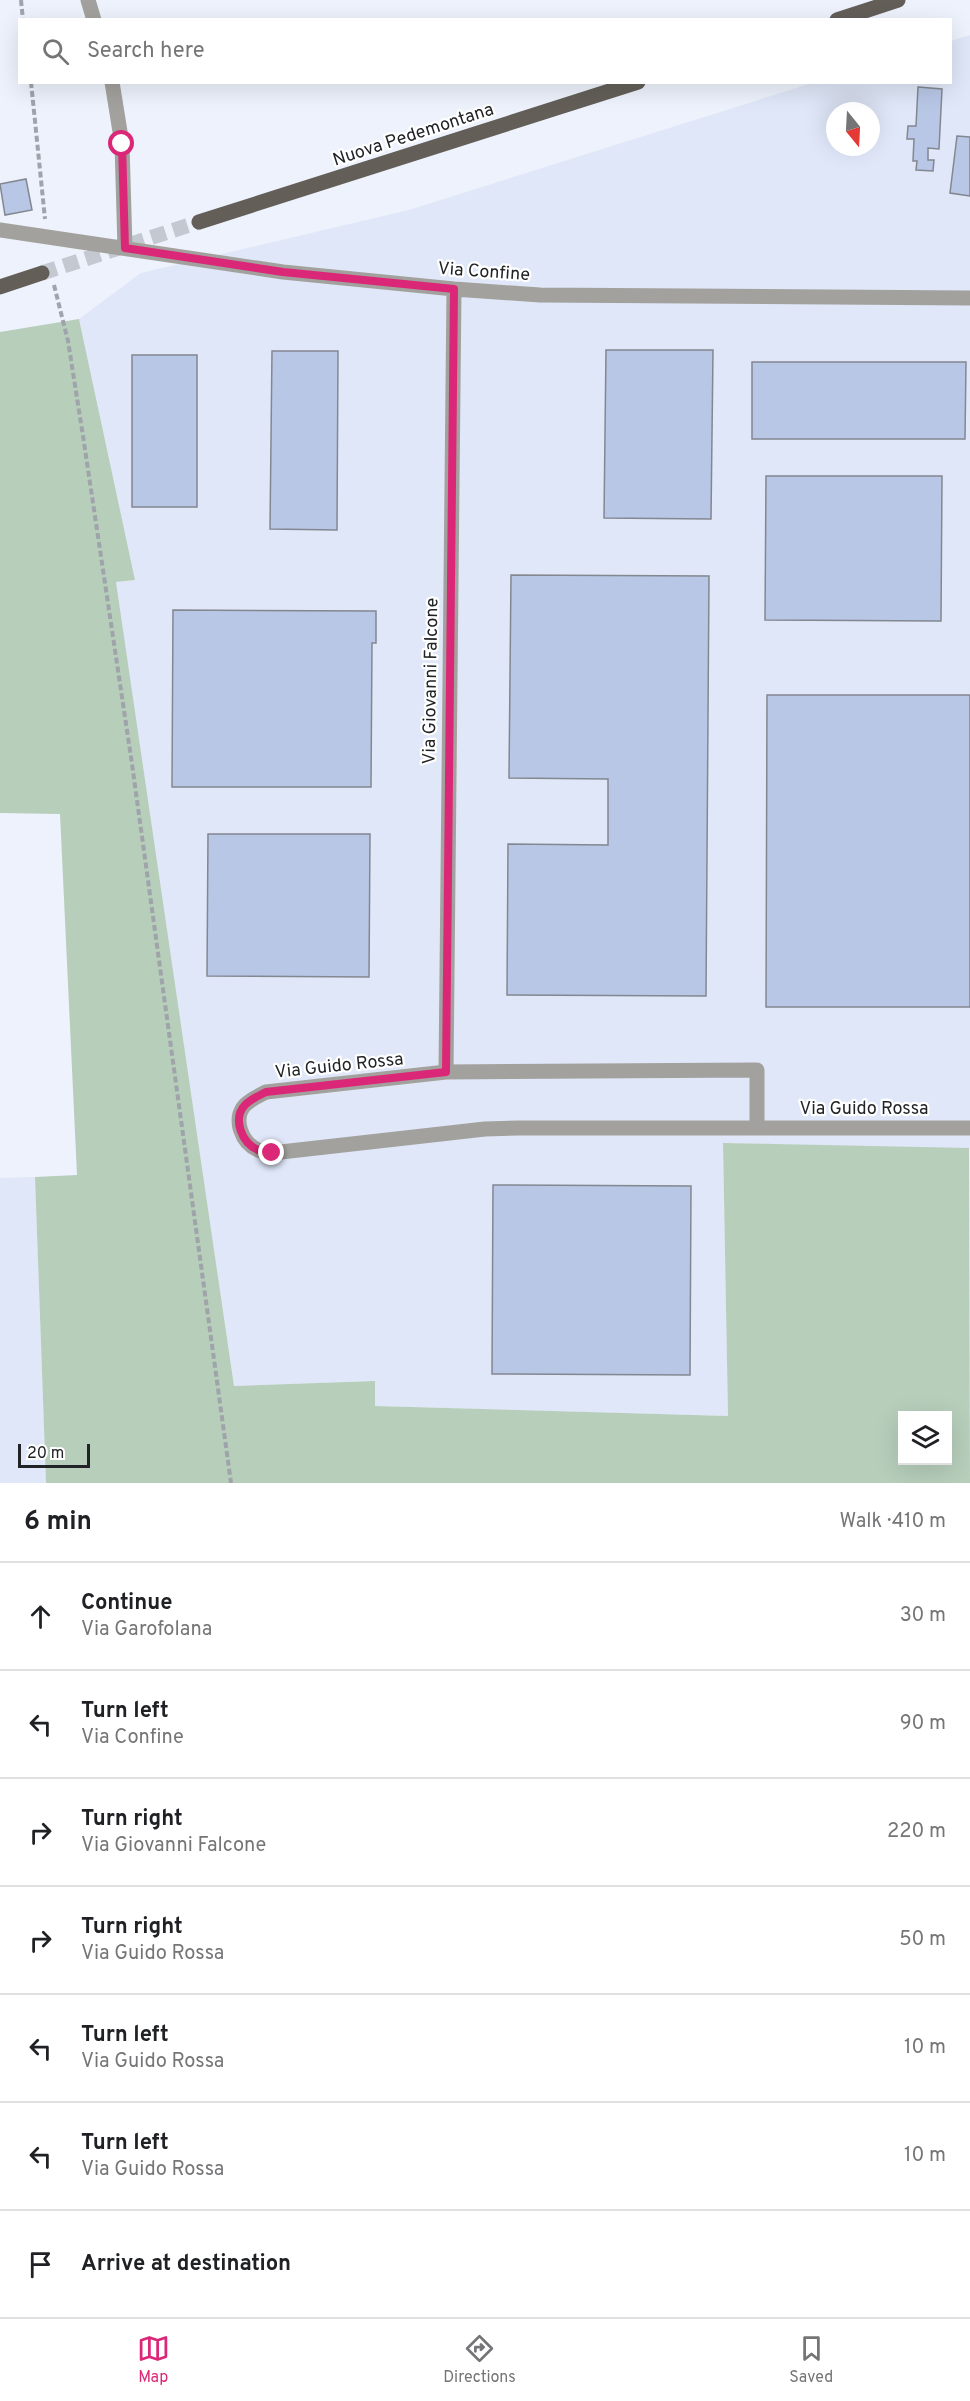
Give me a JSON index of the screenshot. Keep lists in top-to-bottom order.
{
  "streets": {
    "main road": ["Nuova Pedemontana"],
    "street": ["Via Confine", "Via Giovanni Falcone", "Via Guido Rossa"]
  },
  "crossings": [
    ["Via Confine", "Via Giovanni Falcone"],
    ["Via Giovanni Falcone", "Via Guido Rossa"]
  ],
  "scale_bar": "20 m",
  "north": "bottom",
  "page": {
    "search": "Search here",
    "scale": "20 m",
    "heading": ["6 min", "Walk · 410 m"],
    "list": [
      ["Continue", "Via Garofolana", "30 m"],
      ["Turn left", "Via Confine", "90 m"],
      ["Turn right", "Via Giovanni Falcone", "220 m"],
      ["Turn right", "Via Guido Rossa", "50 m"],
      ["Turn left", "Via Guido Rossa", "10 m"],
      ["Turn left", "Via Guido Rossa", "10 m"],
      "Arrive at destination"
    ],
    "nav": ["Map", "Directions", "Saved"]
  }
}
